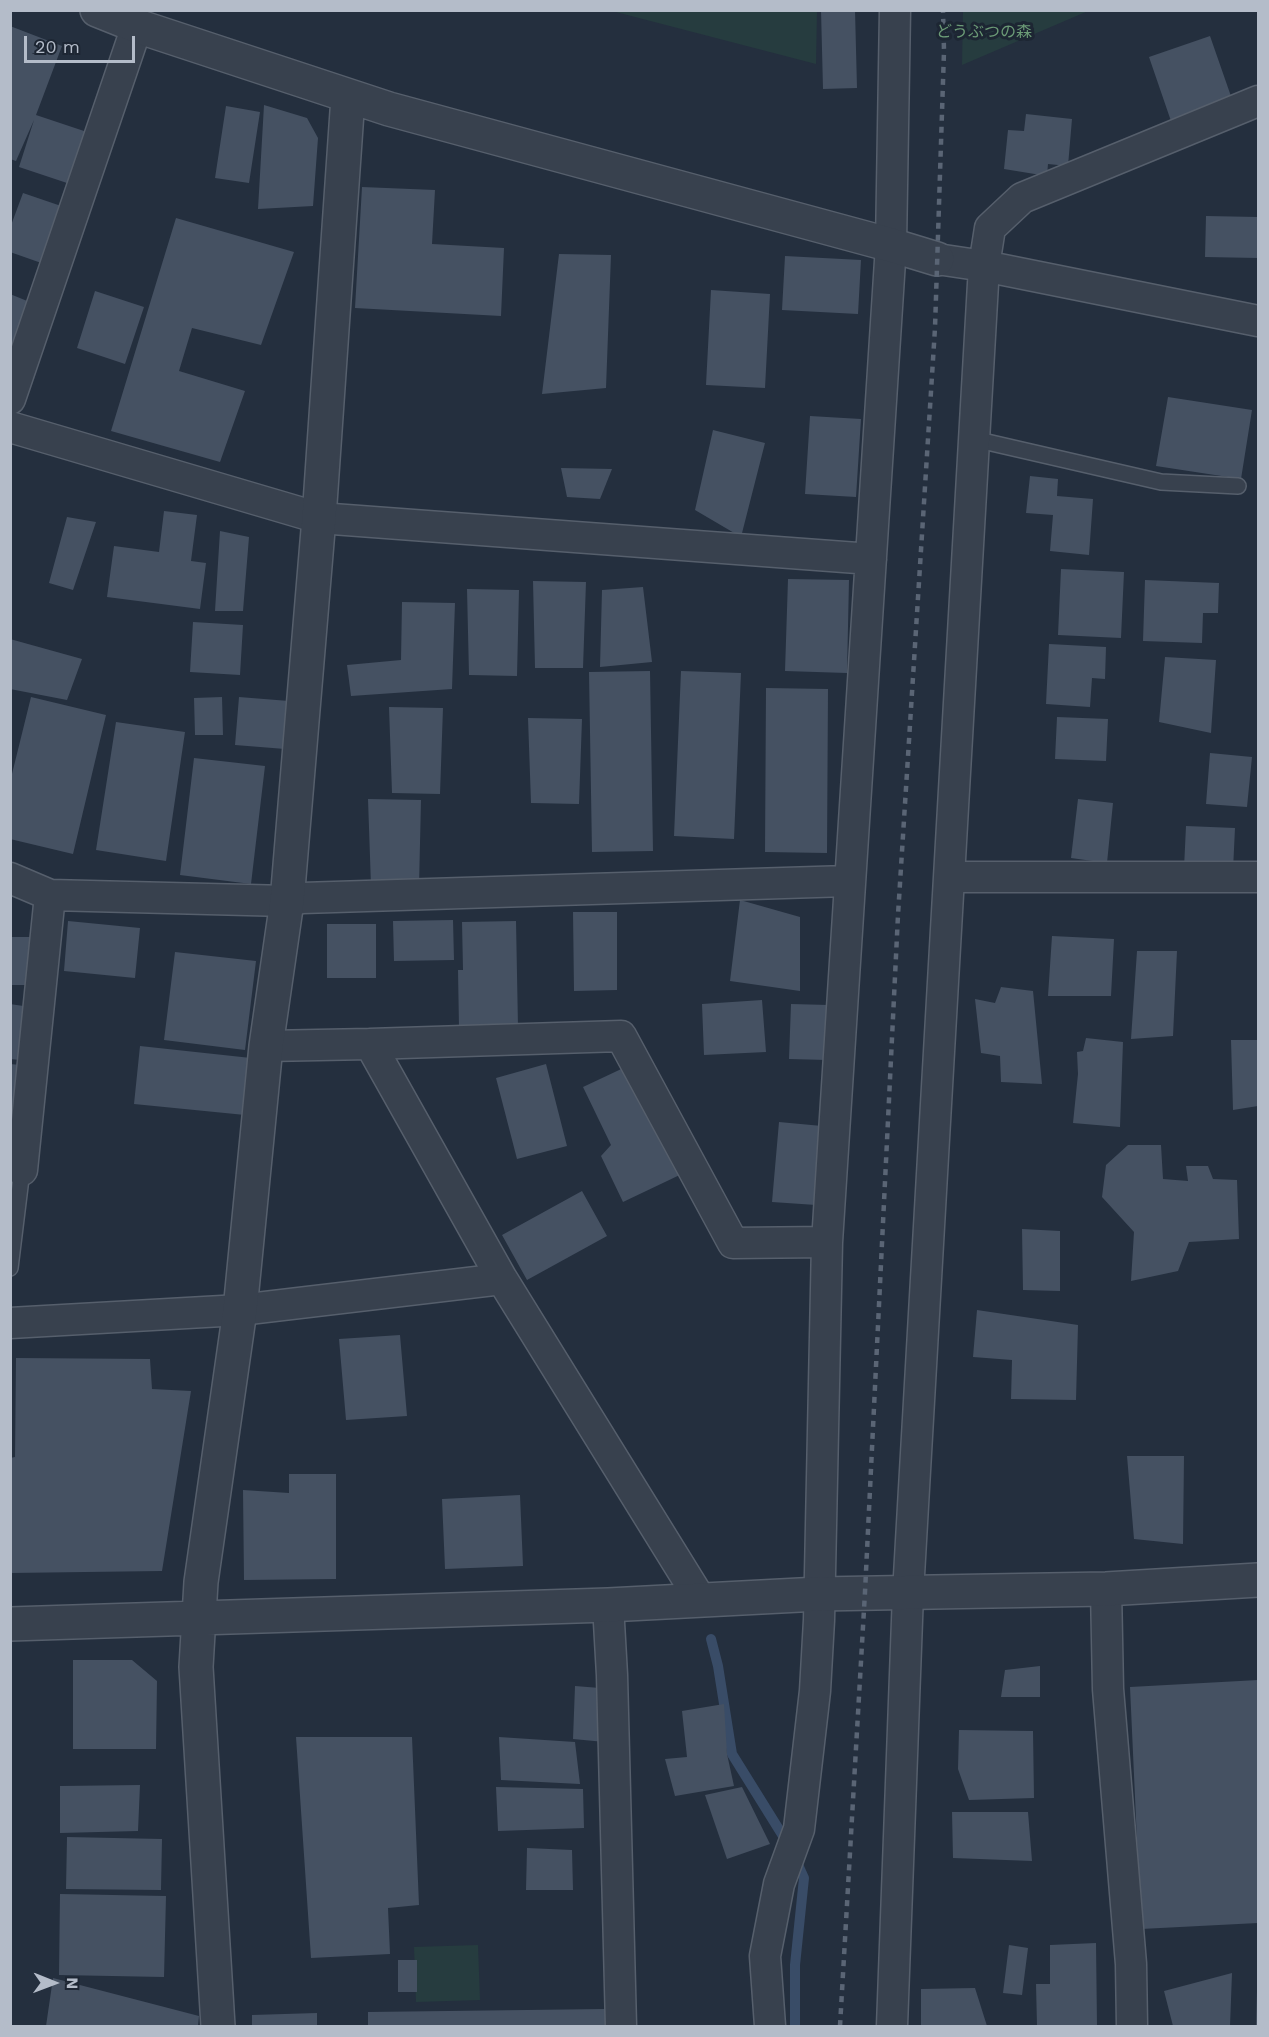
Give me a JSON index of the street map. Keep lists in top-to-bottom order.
{
  "parks": ["どうぶつの森"],
  "scale_bar": "20 m",
  "north": "right"
}
